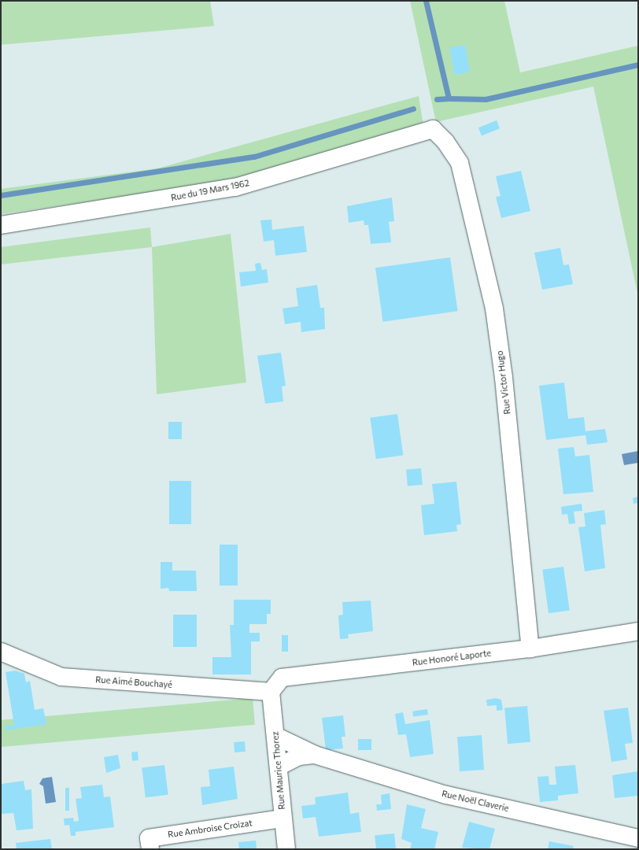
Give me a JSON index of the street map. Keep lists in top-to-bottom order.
{
  "streets": {
    "street": [
      "Rue du 19 Mars 1962",
      "Rue Victor Hugo",
      "Rue Honoré Laporte",
      "Rue Aimé Bouchayé",
      "Rue Maurice Thorez",
      "Rue Noël Claverie",
      "Rue Ambroise Croizat"
    ]
  },
  "crossings": [
    ["Rue du 19 Mars 1962", "Rue Victor Hugo"],
    ["Rue Victor Hugo", "Rue Honoré Laporte"],
    ["Rue Honoré Laporte", "Rue Aimé Bouchayé"],
    ["Rue Honoré Laporte", "Rue Maurice Thorez"],
    ["Rue Aimé Bouchayé", "Rue Maurice Thorez"],
    ["Rue Maurice Thorez", "Rue Noël Claverie"],
    ["Rue Maurice Thorez", "Rue Ambroise Croizat"]
  ]
}
